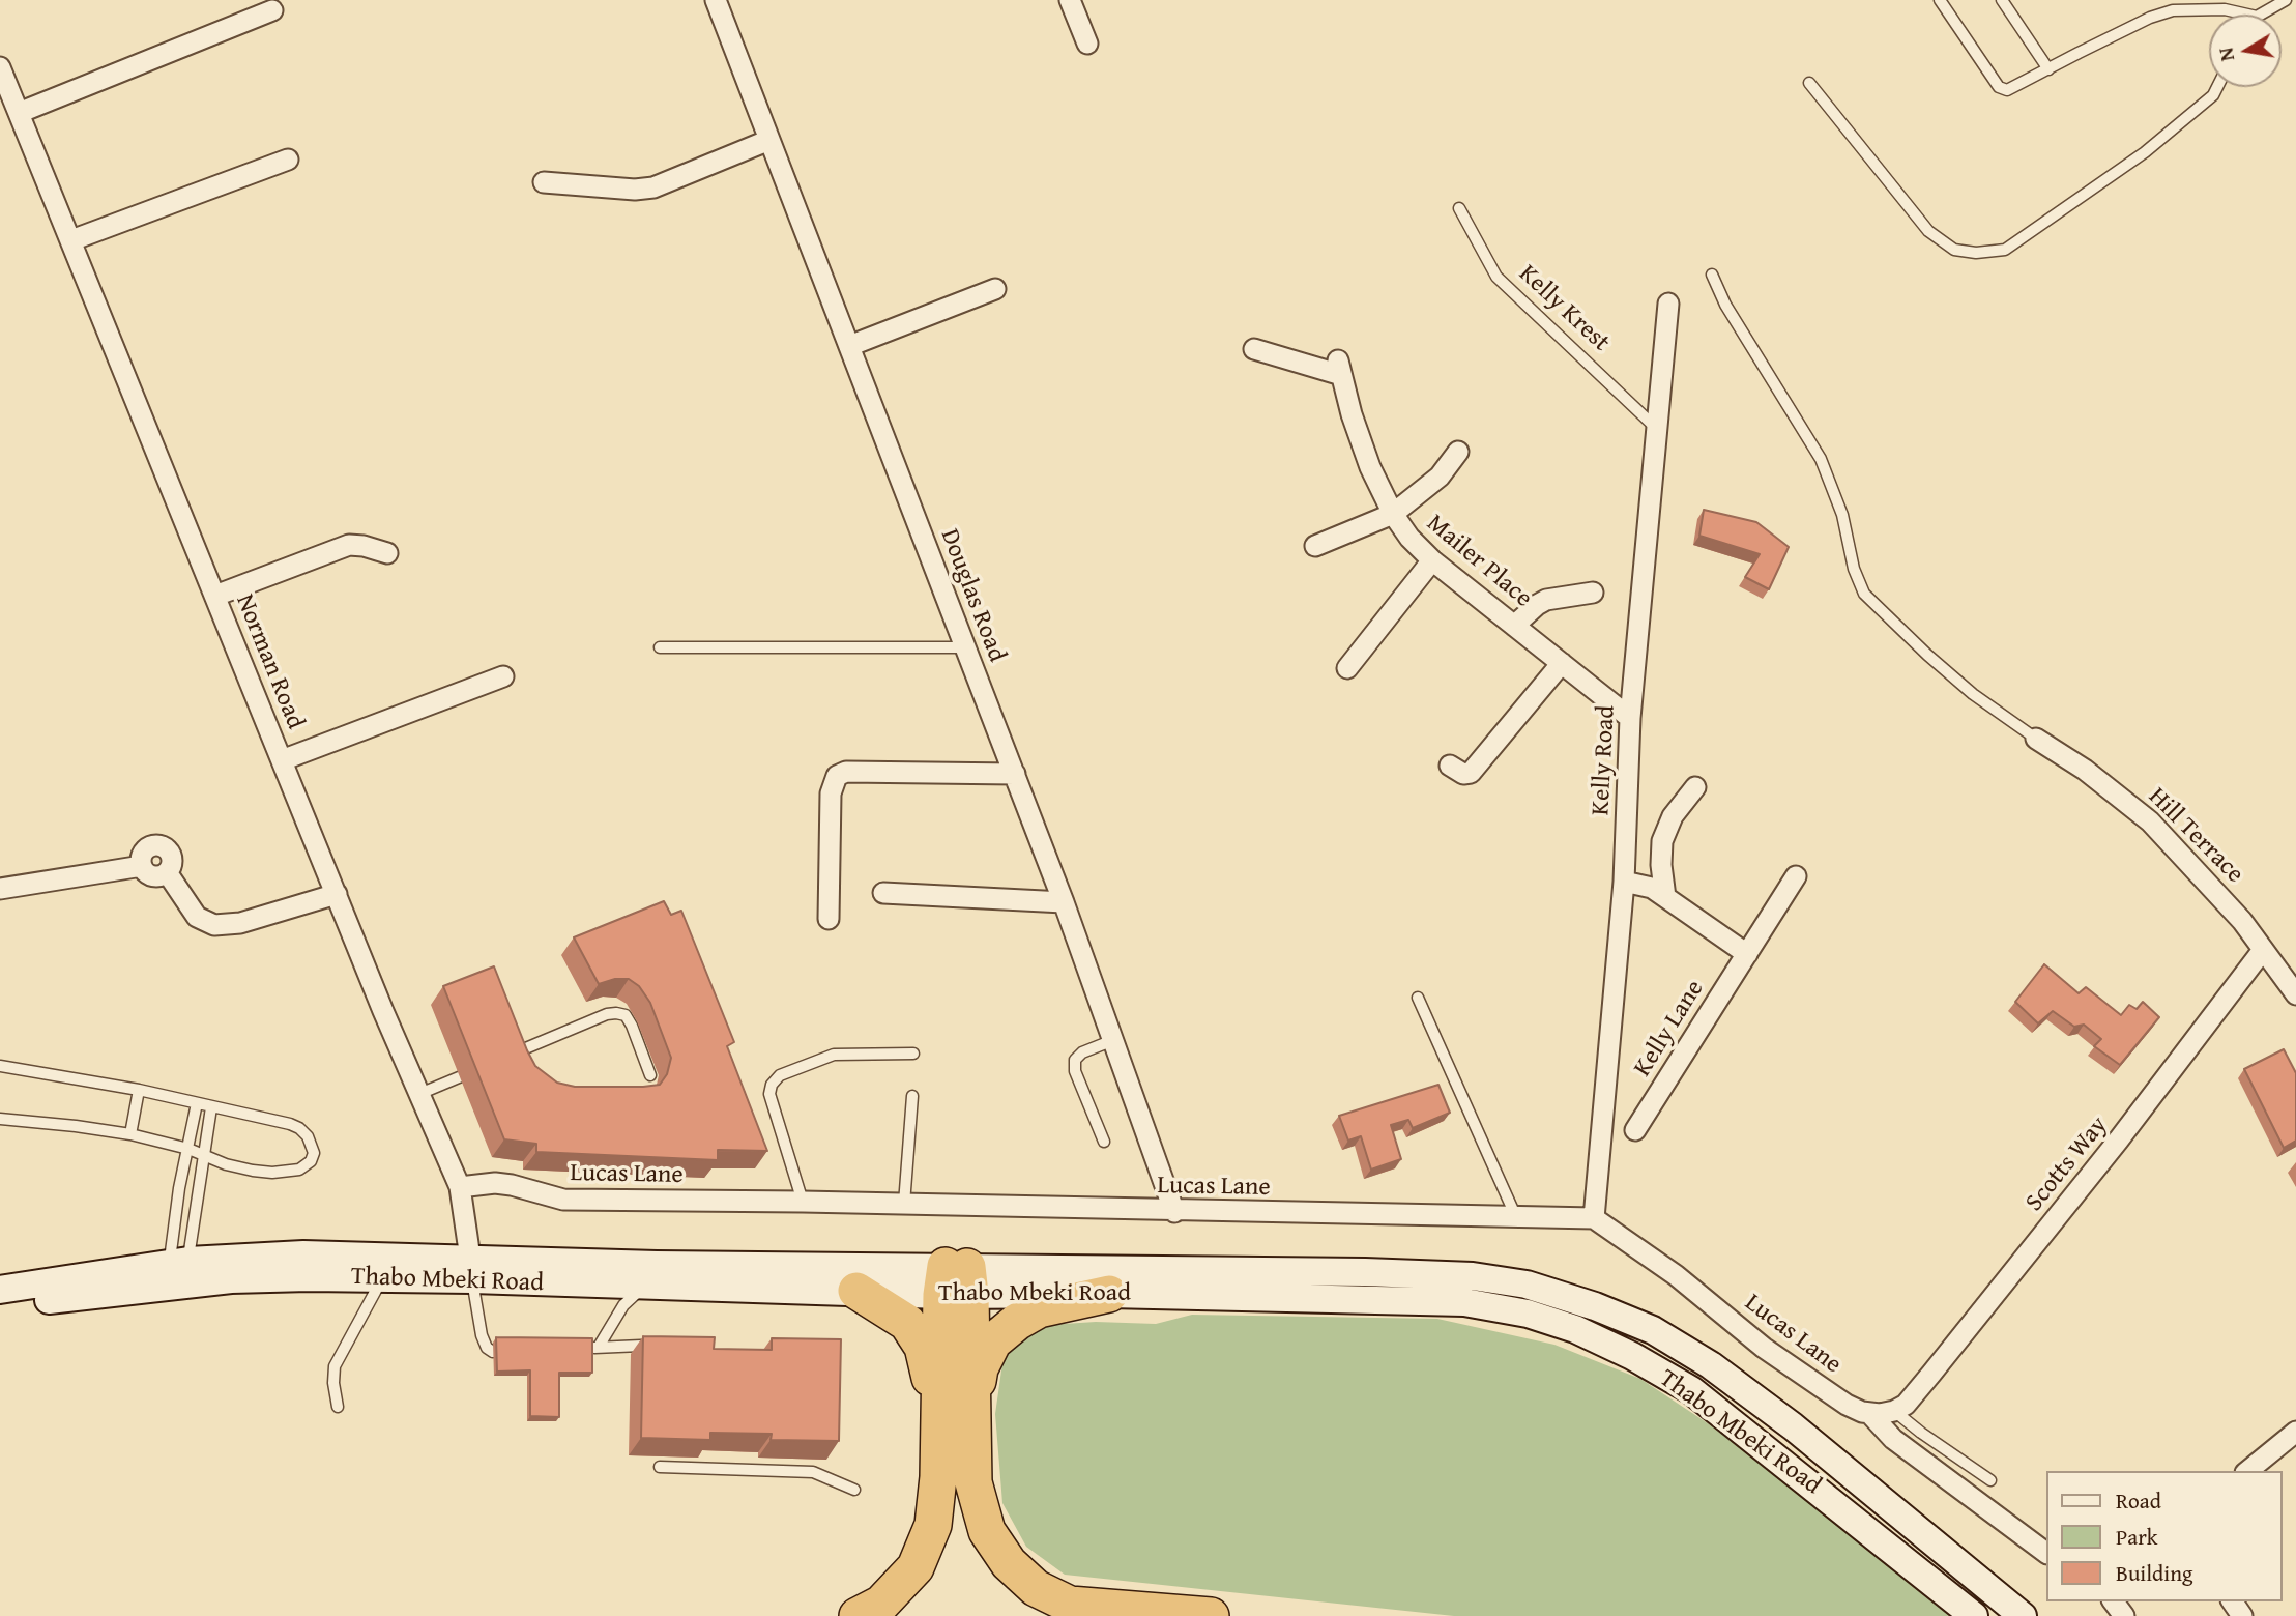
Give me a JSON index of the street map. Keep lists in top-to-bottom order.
{
  "streets": {
    "main road": ["Thabo Mbeki Road"],
    "street": [
      "Mailer Place",
      "Douglas Road",
      "Norman Road",
      "Kelly Road",
      "Hill Terrace",
      "Kelly Lane",
      "Scotts Way",
      "Lucas Lane"
    ],
    "lane": ["Kelly Krest"]
  },
  "crossings": [
    ["Kelly Krest", "Kelly Road"],
    ["Mailer Place", "Kelly Road"],
    ["Douglas Road", "Lucas Lane"],
    ["Norman Road", "Lucas Lane"],
    ["Norman Road", "Thabo Mbeki Road"],
    ["Kelly Road", "Lucas Lane"],
    ["Hill Terrace", "Scotts Way"],
    ["Scotts Way", "Lucas Lane"]
  ],
  "legend": ["Road", "Park", "Building"],
  "north": "left"
}
